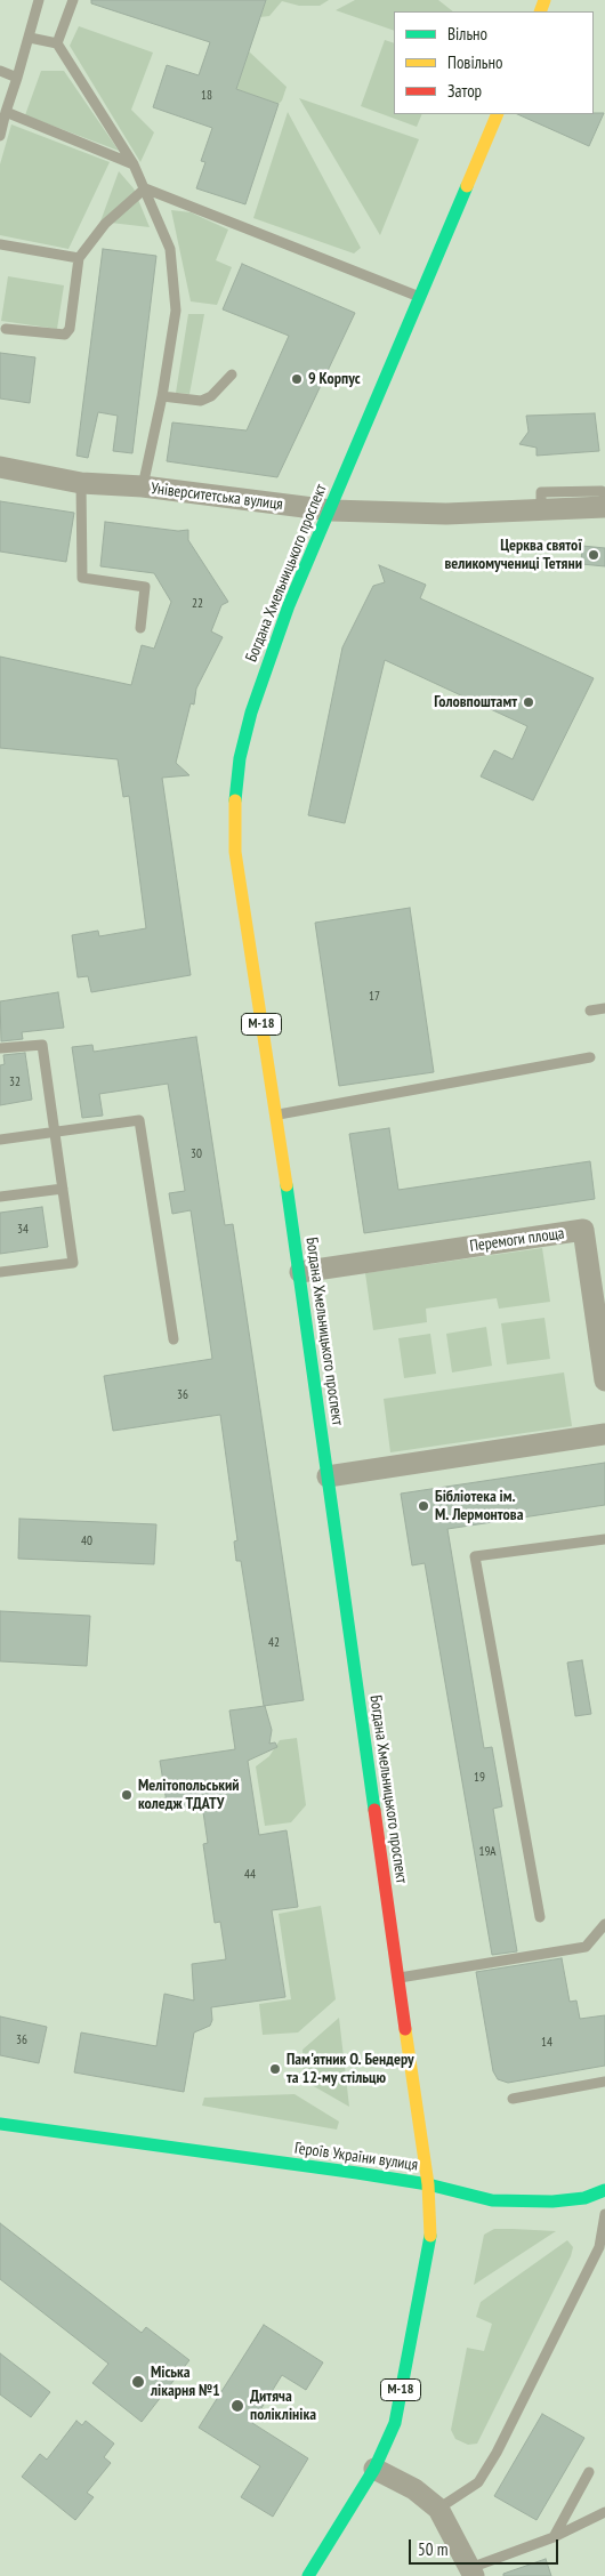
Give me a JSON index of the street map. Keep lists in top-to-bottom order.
{
  "streets": {
    "main road": ["Богдана Хмельницького проспект", "М-18", "Героїв України вулиця"],
    "street": ["Університетська вулиця", "Перемоги площа"]
  },
  "crossings": [
    ["Університетська вулиця", "Богдана Хмельницького проспект"],
    ["Богдана Хмельницького проспект", "Перемоги площа"],
    ["Богдана Хмельницького проспект", "Героїв України вулиця"]
  ],
  "places": [
    "9 Корпус",
    "Церква святої великомучениці Тетяни",
    "Головпоштамт",
    "Бібліотека ім. М. Лермонтова",
    "Мелітопольський коледж ТДАТУ",
    "Пам'ятник О. Бендеру та 12-му стільцю",
    "Міська лікарня №1",
    "Дитяча поліклініка"
  ],
  "house_numbers": [
    "18",
    "22",
    "17",
    "32",
    "30",
    "34",
    "36",
    "40",
    "42",
    "19",
    "19А",
    "44",
    "36",
    "14"
  ],
  "legend": ["Вільно", "Повільно", "Затор"],
  "scale_bar": "50 m"
}
